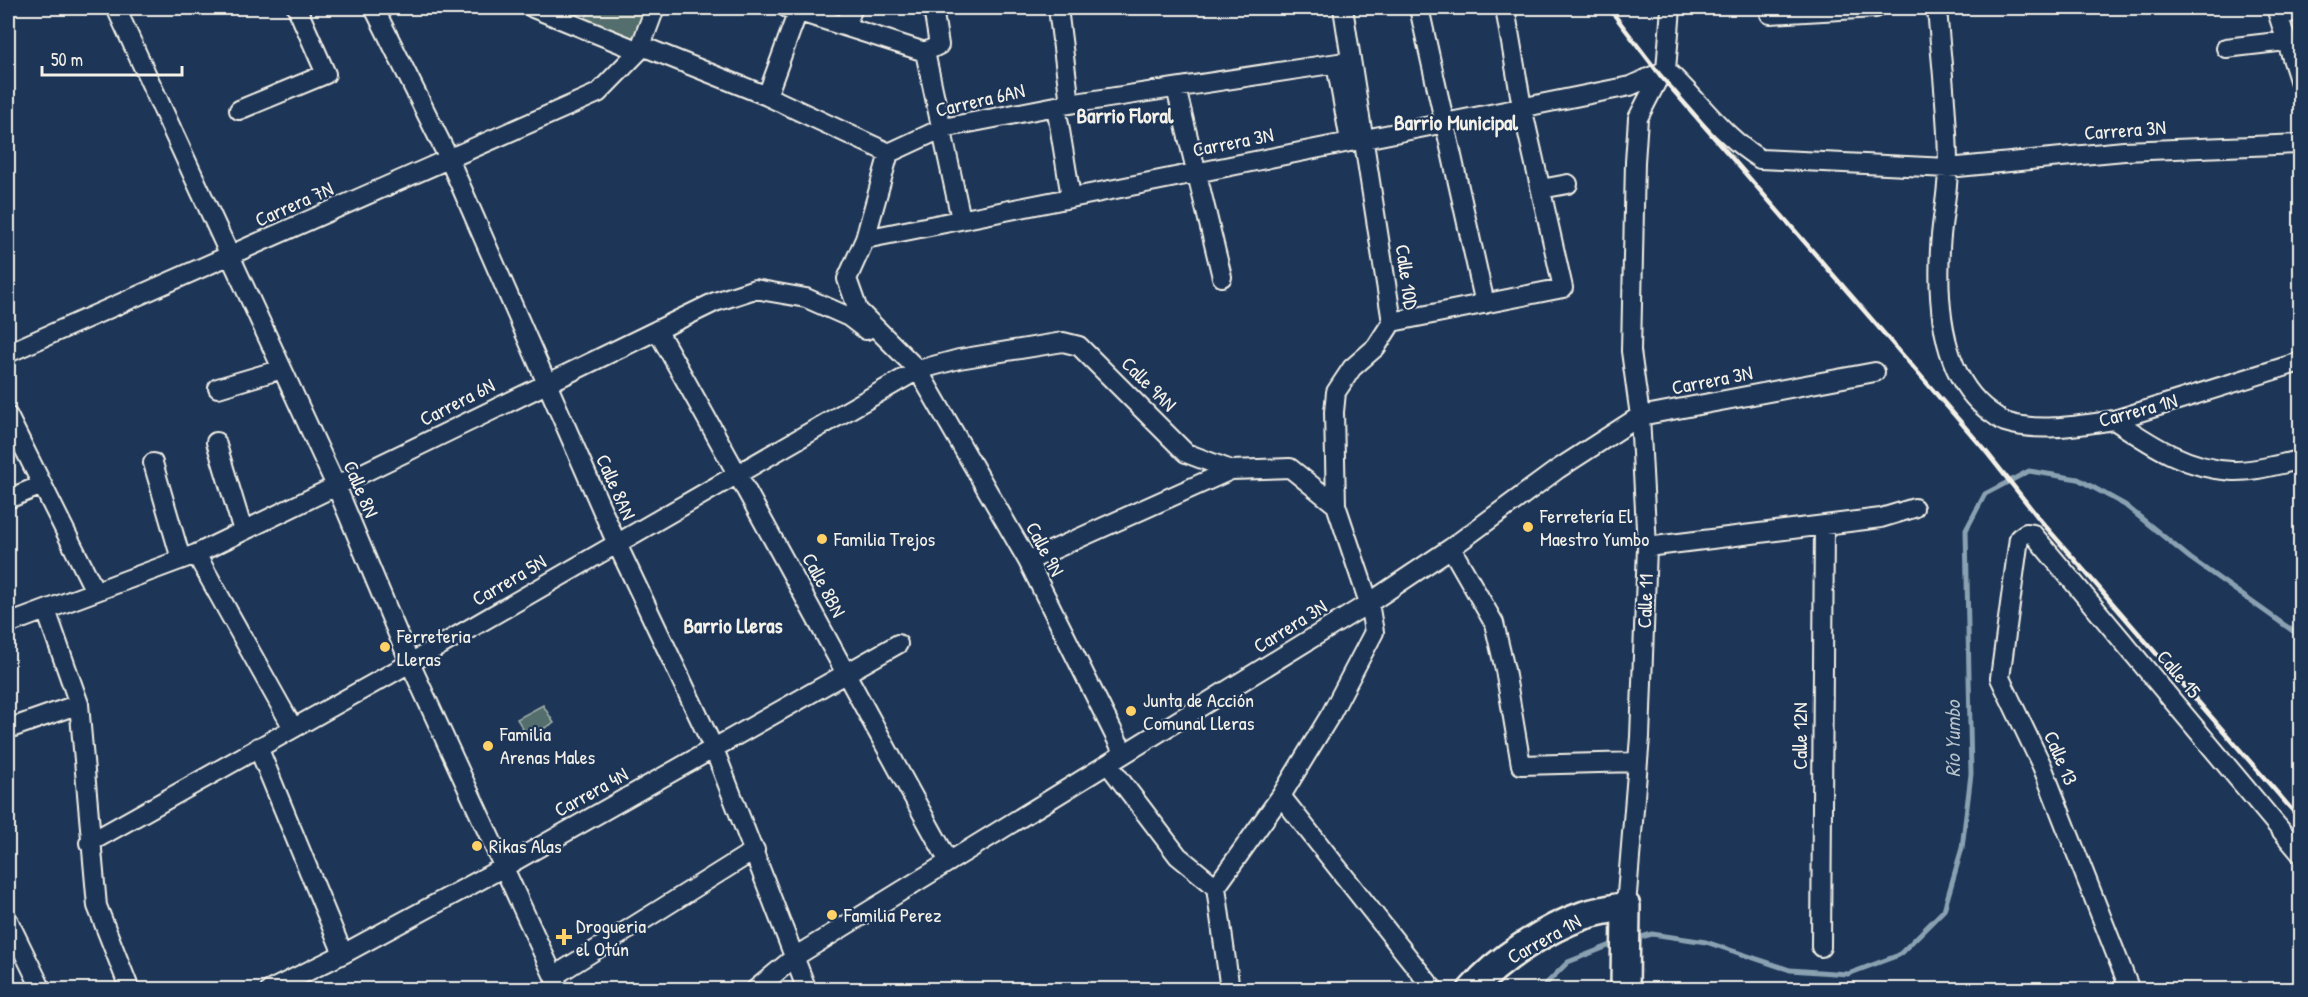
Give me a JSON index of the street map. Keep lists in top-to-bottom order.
{
  "streets": {
    "street": [
      "Carrera 6AN",
      "Carrera 3N",
      "Carrera 7N",
      "Calle 10D",
      "Calle 9AN",
      "Carrera 6N",
      "Carrera 1N",
      "Calle 8AN",
      "Calle 8N",
      "Calle 9N",
      "Carrera 5N",
      "Calle 8BN",
      "Calle 11",
      "Calle 15",
      "Calle 12N",
      "Calle 13",
      "Carrera 4N"
    ]
  },
  "crossings": [
    ["Carrera 6AN", "Calle 10D"],
    ["Carrera 3N", "Calle 10D"],
    ["Carrera 3N", "Carrera 1N"],
    ["Carrera 3N", "Calle 8AN"],
    ["Carrera 3N", "Calle 9N"],
    ["Carrera 3N", "Calle 8BN"],
    ["Carrera 3N", "Calle 11"],
    ["Carrera 7N", "Calle 8AN"],
    ["Carrera 7N", "Calle 8N"],
    ["Calle 10D", "Calle 9AN"],
    ["Calle 9AN", "Carrera 6N"],
    ["Calle 9AN", "Calle 9N"],
    ["Calle 9AN", "Carrera 5N"],
    ["Carrera 6N", "Calle 8AN"],
    ["Carrera 6N", "Calle 8N"],
    ["Carrera 6N", "Calle 9N"],
    ["Carrera 6N", "Carrera 5N"],
    ["Carrera 6N", "Calle 8BN"],
    ["Carrera 1N", "Calle 11"],
    ["Calle 8AN", "Carrera 5N"],
    ["Calle 8AN", "Carrera 4N"],
    ["Calle 8N", "Carrera 5N"],
    ["Calle 8N", "Carrera 4N"],
    ["Calle 9N", "Carrera 5N"],
    ["Carrera 5N", "Calle 8BN"],
    ["Calle 8BN", "Carrera 4N"],
    ["Calle 15", "Calle 13"]
  ],
  "districts": ["Barrio Floral", "Barrio Municipal", "Barrio Lleras"],
  "water": ["Río Yumbo"],
  "places": {
    "other": [
      "Ferretería El Maestro Yumbo",
      "Familia Trejos",
      "Ferreteria Lleras",
      "Junta de Acción Comunal Lleras",
      "Familia Arenas Males",
      "Rikas Alas",
      "Familia Perez"
    ],
    "health": ["Drogueria el Otún"]
  },
  "scale_bar": "50 m"
}
